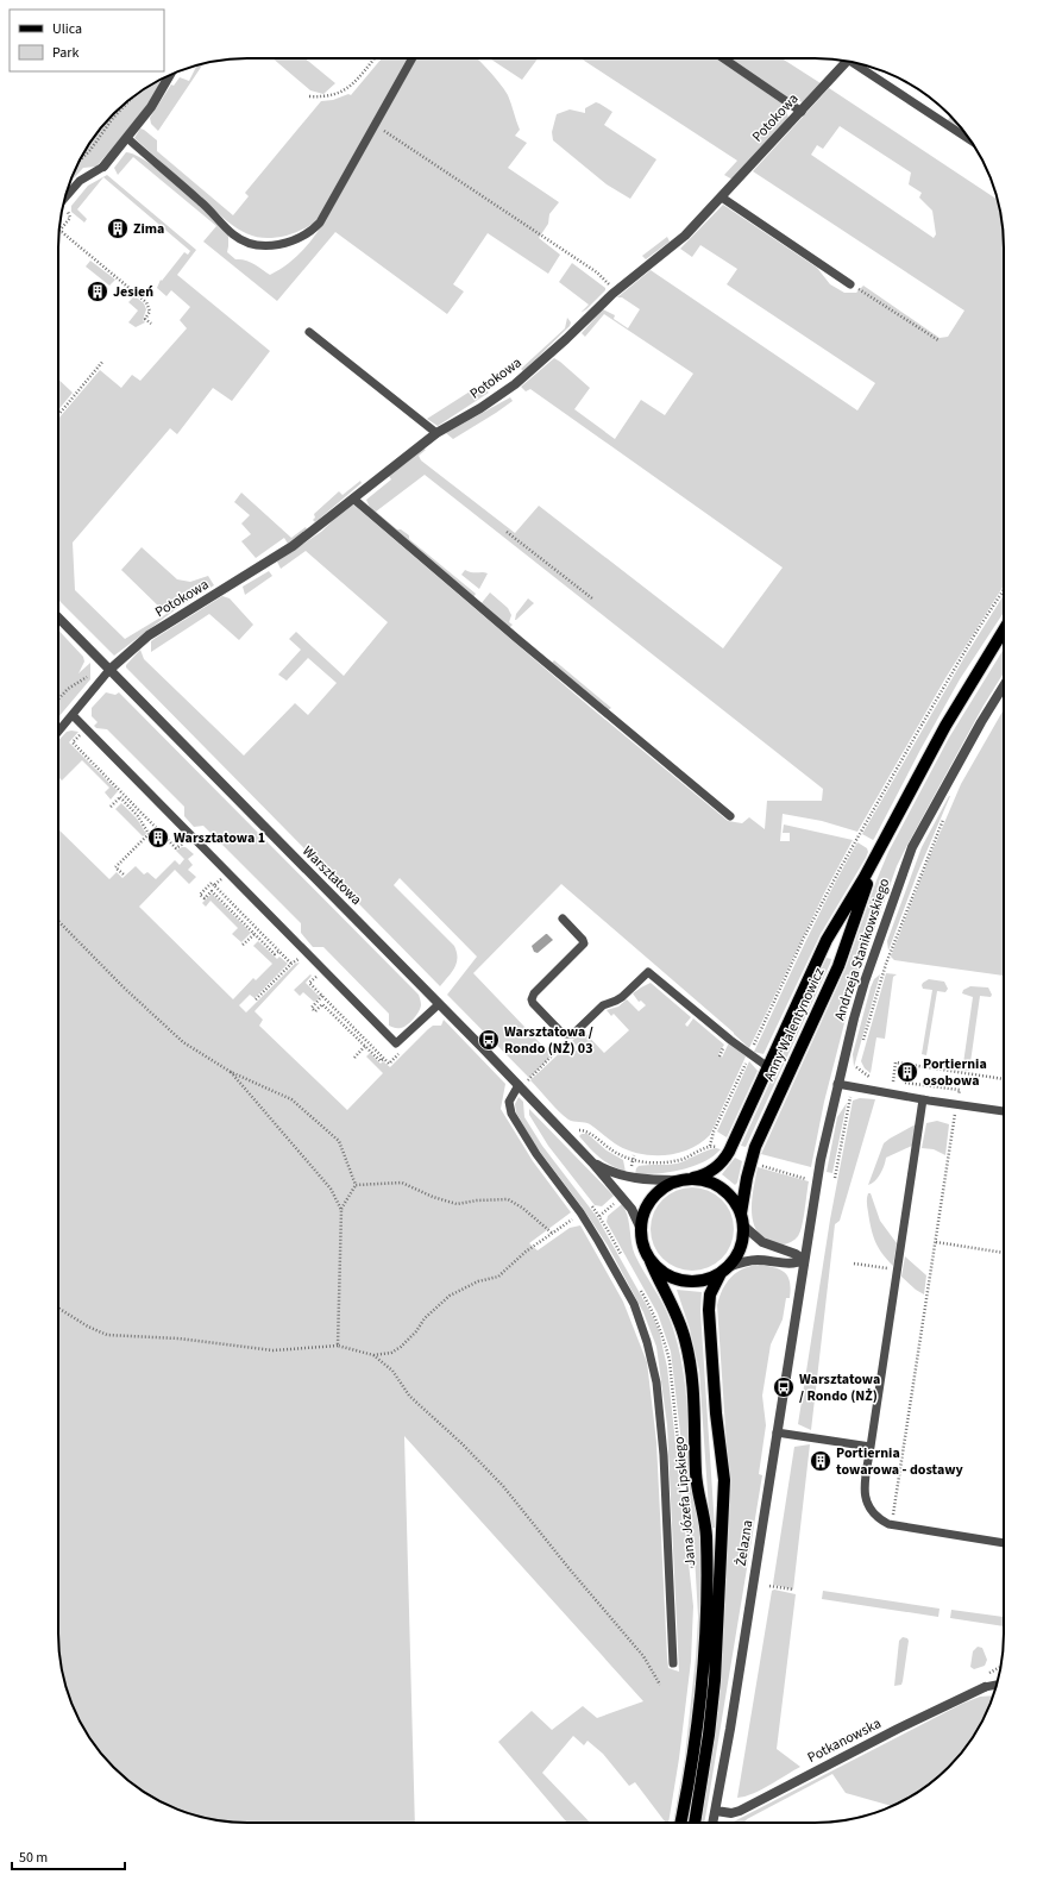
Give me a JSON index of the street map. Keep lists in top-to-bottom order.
{
  "streets": {
    "main road": ["Anny Walentynowicz", "Jana Józefa Lipskiego"],
    "street": [
      "Potokowa",
      "Warsztatowa",
      "Andrzeja Stanikowskiego",
      "Żelazna",
      "Potkanowska"
    ]
  },
  "crossings": [
    ["Potokowa", "Warsztatowa"],
    ["Warsztatowa", "Anny Walentynowicz"],
    ["Warsztatowa", "Jana Józefa Lipskiego"],
    ["Andrzeja Stanikowskiego", "Żelazna"],
    ["Anny Walentynowicz", "Jana Józefa Lipskiego"],
    ["Żelazna", "Potkanowska"]
  ],
  "places": {
    "building": [
      "Zima",
      "Jesień",
      "Warsztatowa 1",
      "Portiernia osobowa",
      "Portiernia towarowa - dostawy"
    ],
    "bus stop": ["Warsztatowa / Rondo (NŻ) 03", "Warsztatowa / Rondo (NŻ)"]
  },
  "legend": ["Ulica", "Park"],
  "scale_bar": "50 m"
}
